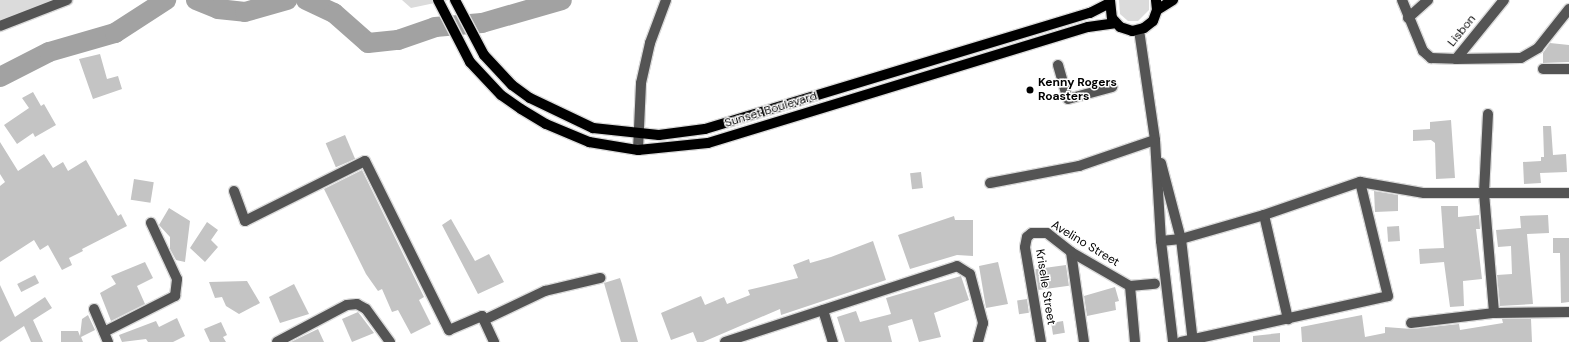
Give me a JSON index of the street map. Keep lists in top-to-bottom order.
{
  "streets": {
    "main road": ["Sunset Boulevard"],
    "street": ["Lisbon", "Avelino Street", "Kriselle Street"]
  },
  "crossings": [
    ["Avelino Street", "Kriselle Street"]
  ],
  "places": ["Kenny Rogers Roasters"]
}
